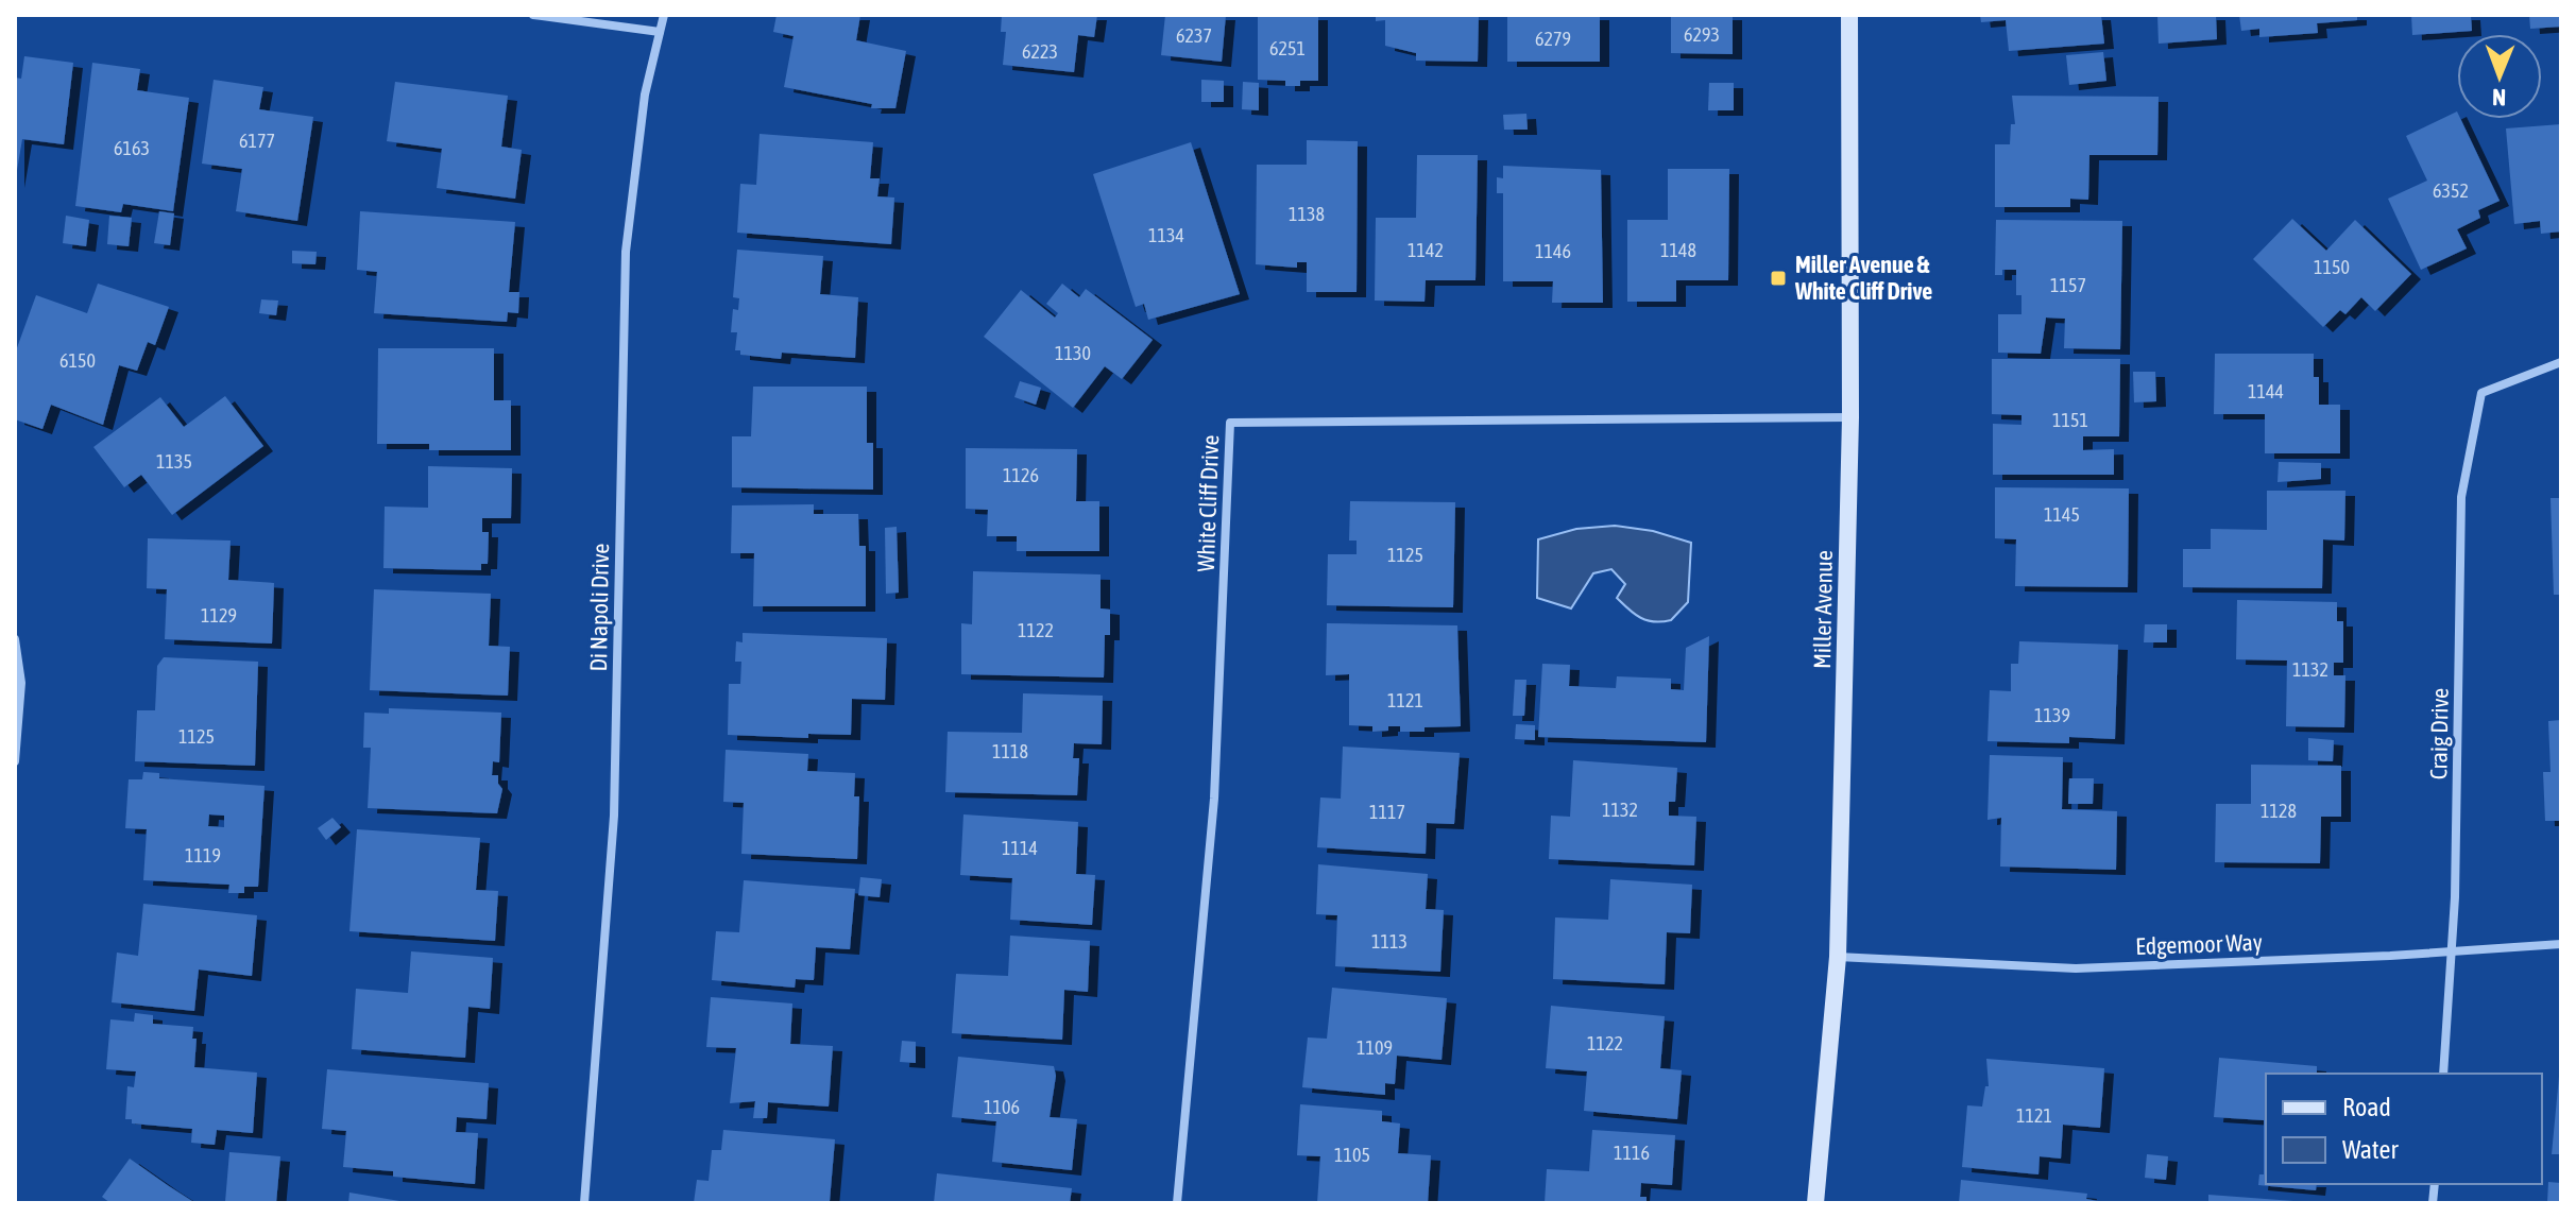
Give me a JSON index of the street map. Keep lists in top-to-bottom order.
{
  "streets": {
    "main road": ["Miller Avenue"],
    "street": [
      "White Cliff Drive",
      "Di Napoli Drive",
      "Craig Drive",
      "Edgemoor Way"
    ]
  },
  "crossings": [
    ["White Cliff Drive", "Miller Avenue"],
    ["Miller Avenue", "Edgemoor Way"],
    ["Craig Drive", "Edgemoor Way"]
  ],
  "places": {
    "transit": ["Miller Avenue & White Cliff Drive"]
  },
  "house_numbers": [
    "6293",
    "6237",
    "6279",
    "6251",
    "6223",
    "6177",
    "6163",
    "6352",
    "1138",
    "1134",
    "1142",
    "1148",
    "1146",
    "1150",
    "1157",
    "1130",
    "6150",
    "1144",
    "1151",
    "1135",
    "1126",
    "1145",
    "1125",
    "1129",
    "1122",
    "1132",
    "1121",
    "1139",
    "1125",
    "1118",
    "1132",
    "1128",
    "1117",
    "1114",
    "1119",
    "1113",
    "1122",
    "1109",
    "1106",
    "1121",
    "1116",
    "1105"
  ],
  "legend": ["Road", "Water"],
  "north": "bottom"
}
